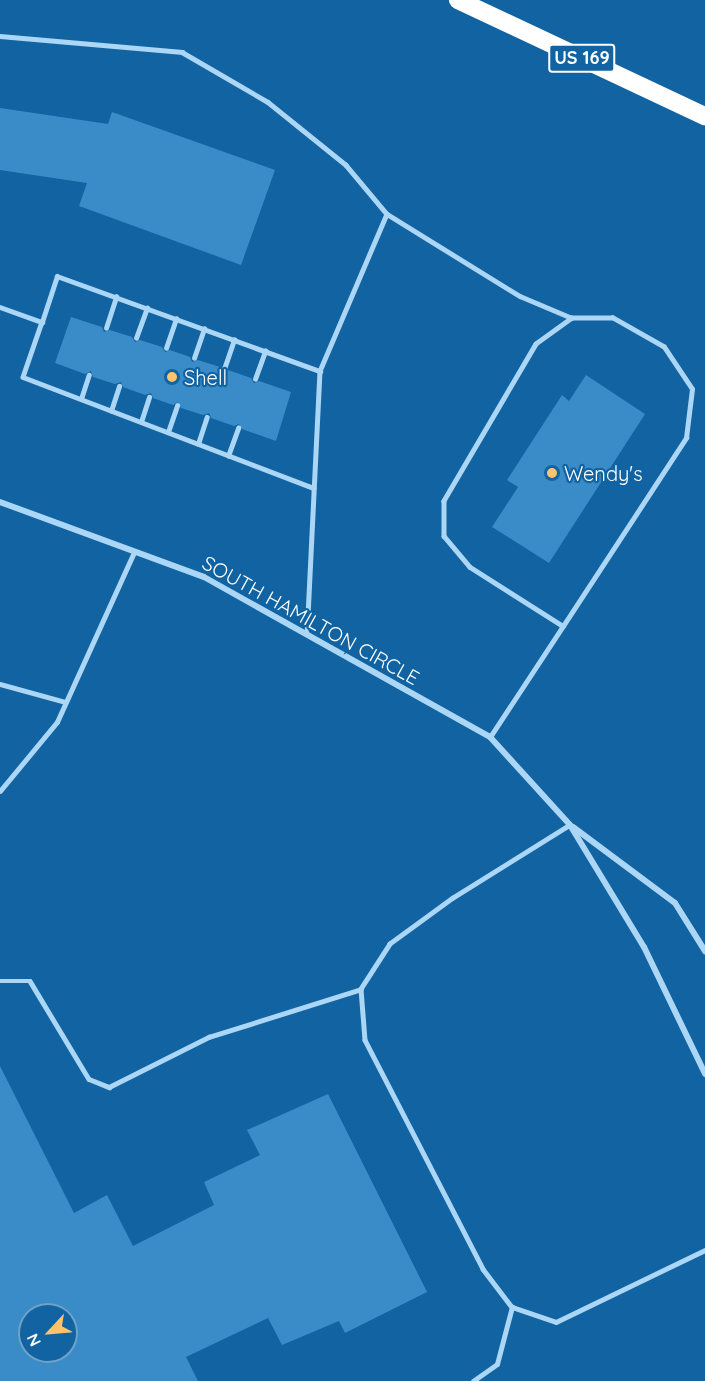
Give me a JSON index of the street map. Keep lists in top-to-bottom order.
{
  "streets": {
    "highway": ["US 169"],
    "street": ["SOUTH HAMILTON CIRCLE"]
  },
  "places": ["Shell", "Wendy's"],
  "north": "bottom left"
}
